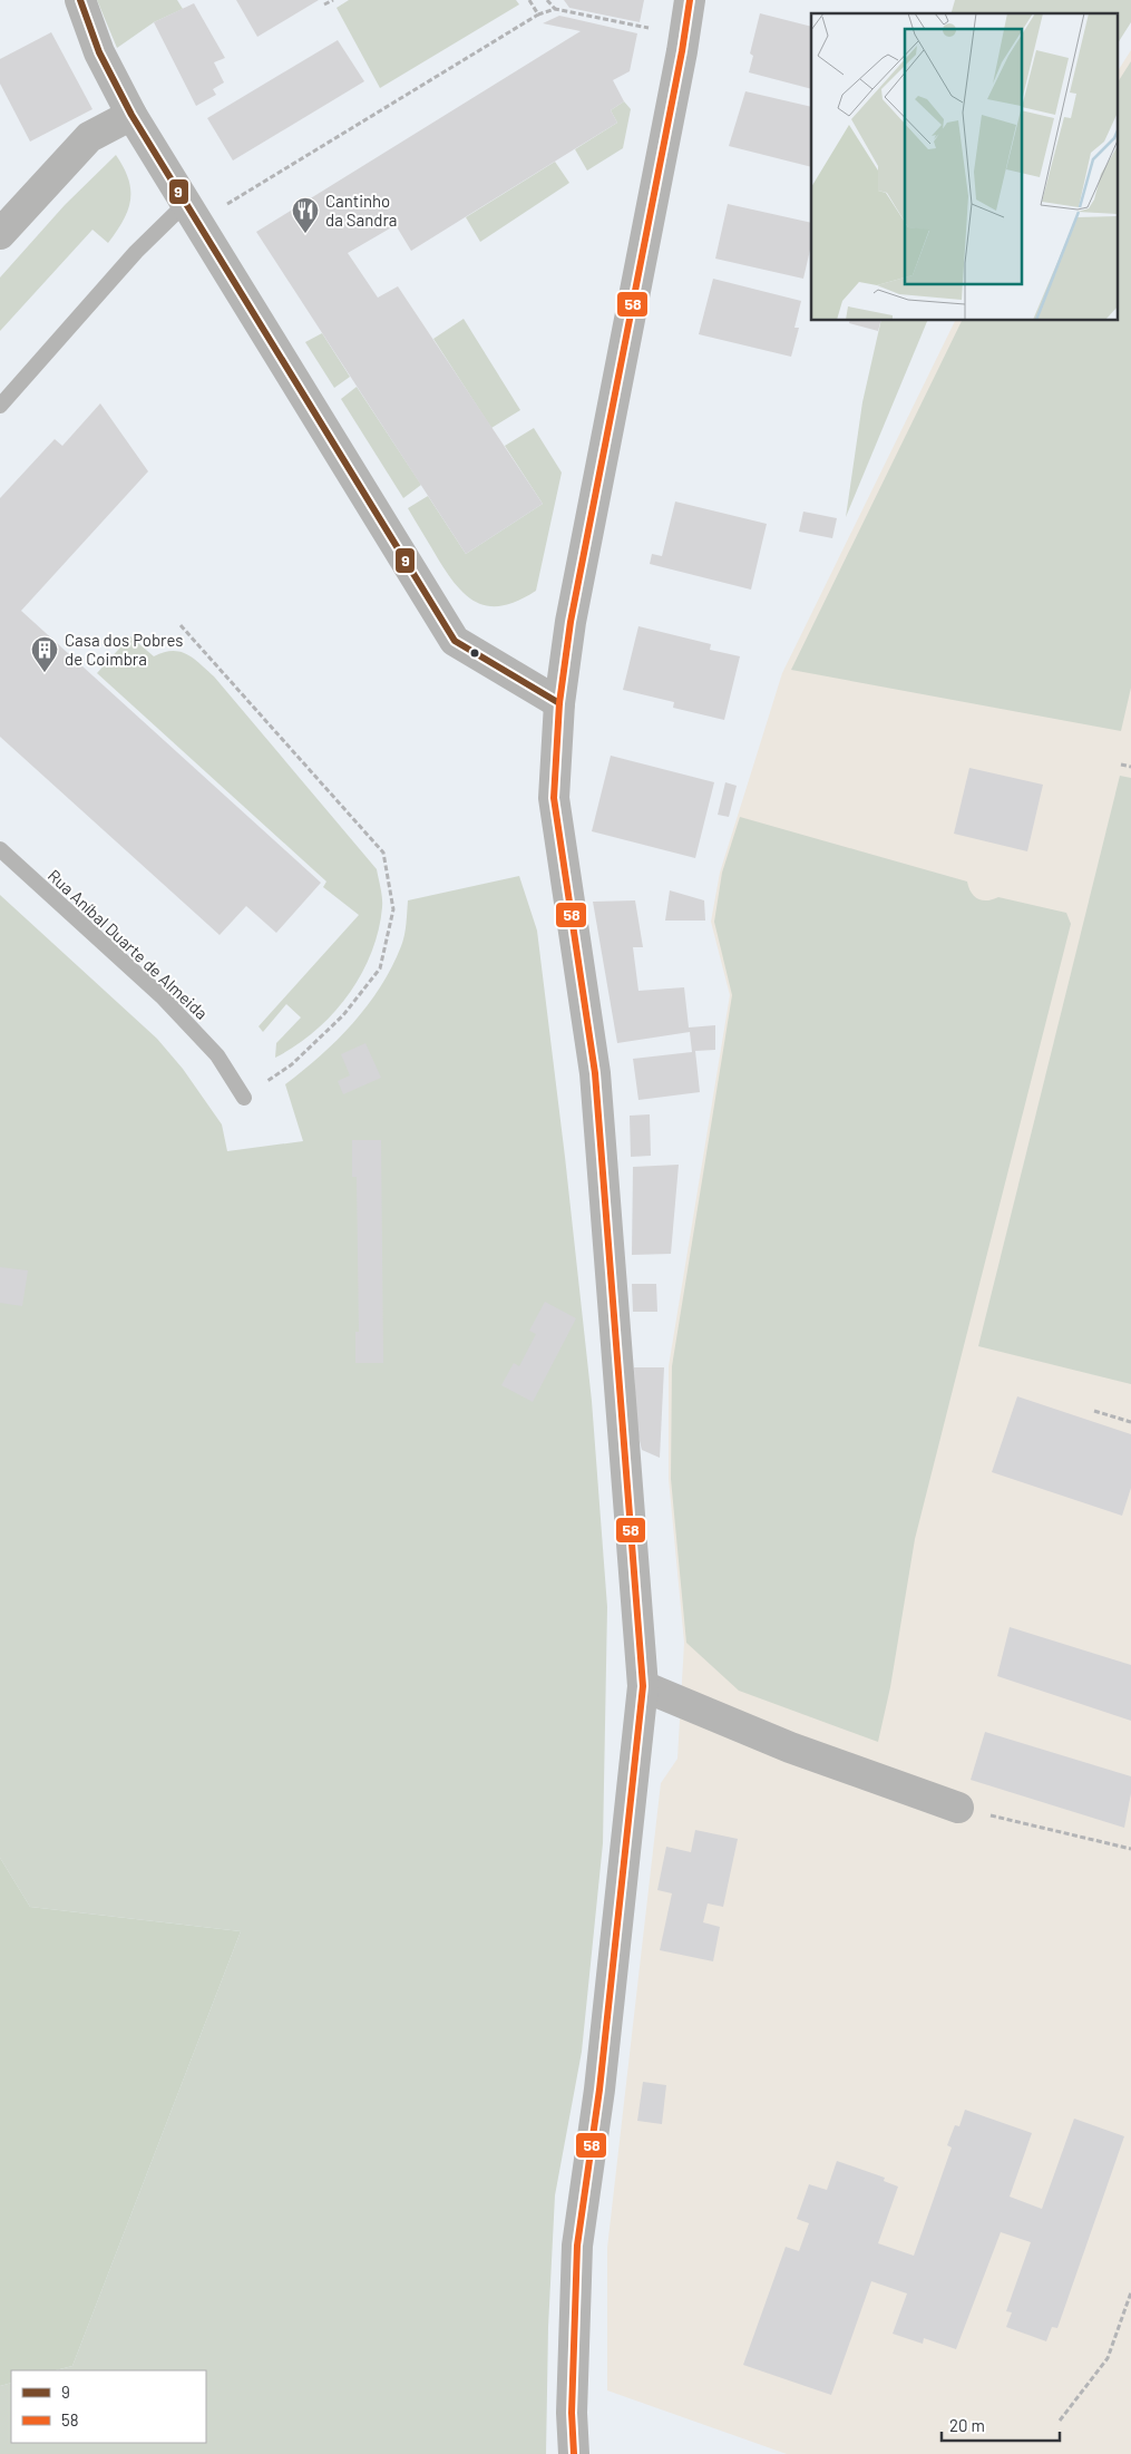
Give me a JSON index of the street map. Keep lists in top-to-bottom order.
{
  "streets": {
    "lane": ["Rua Aníbal Duarte de Almeida"]
  },
  "places": {
    "restaurant": ["Cantinho da Sandra"],
    "building": ["Casa dos Pobres de Coimbra"]
  },
  "lines": ["transit line 9", "transit line 58"],
  "legend": ["9", "58"],
  "scale_bar": "20 m"
}
